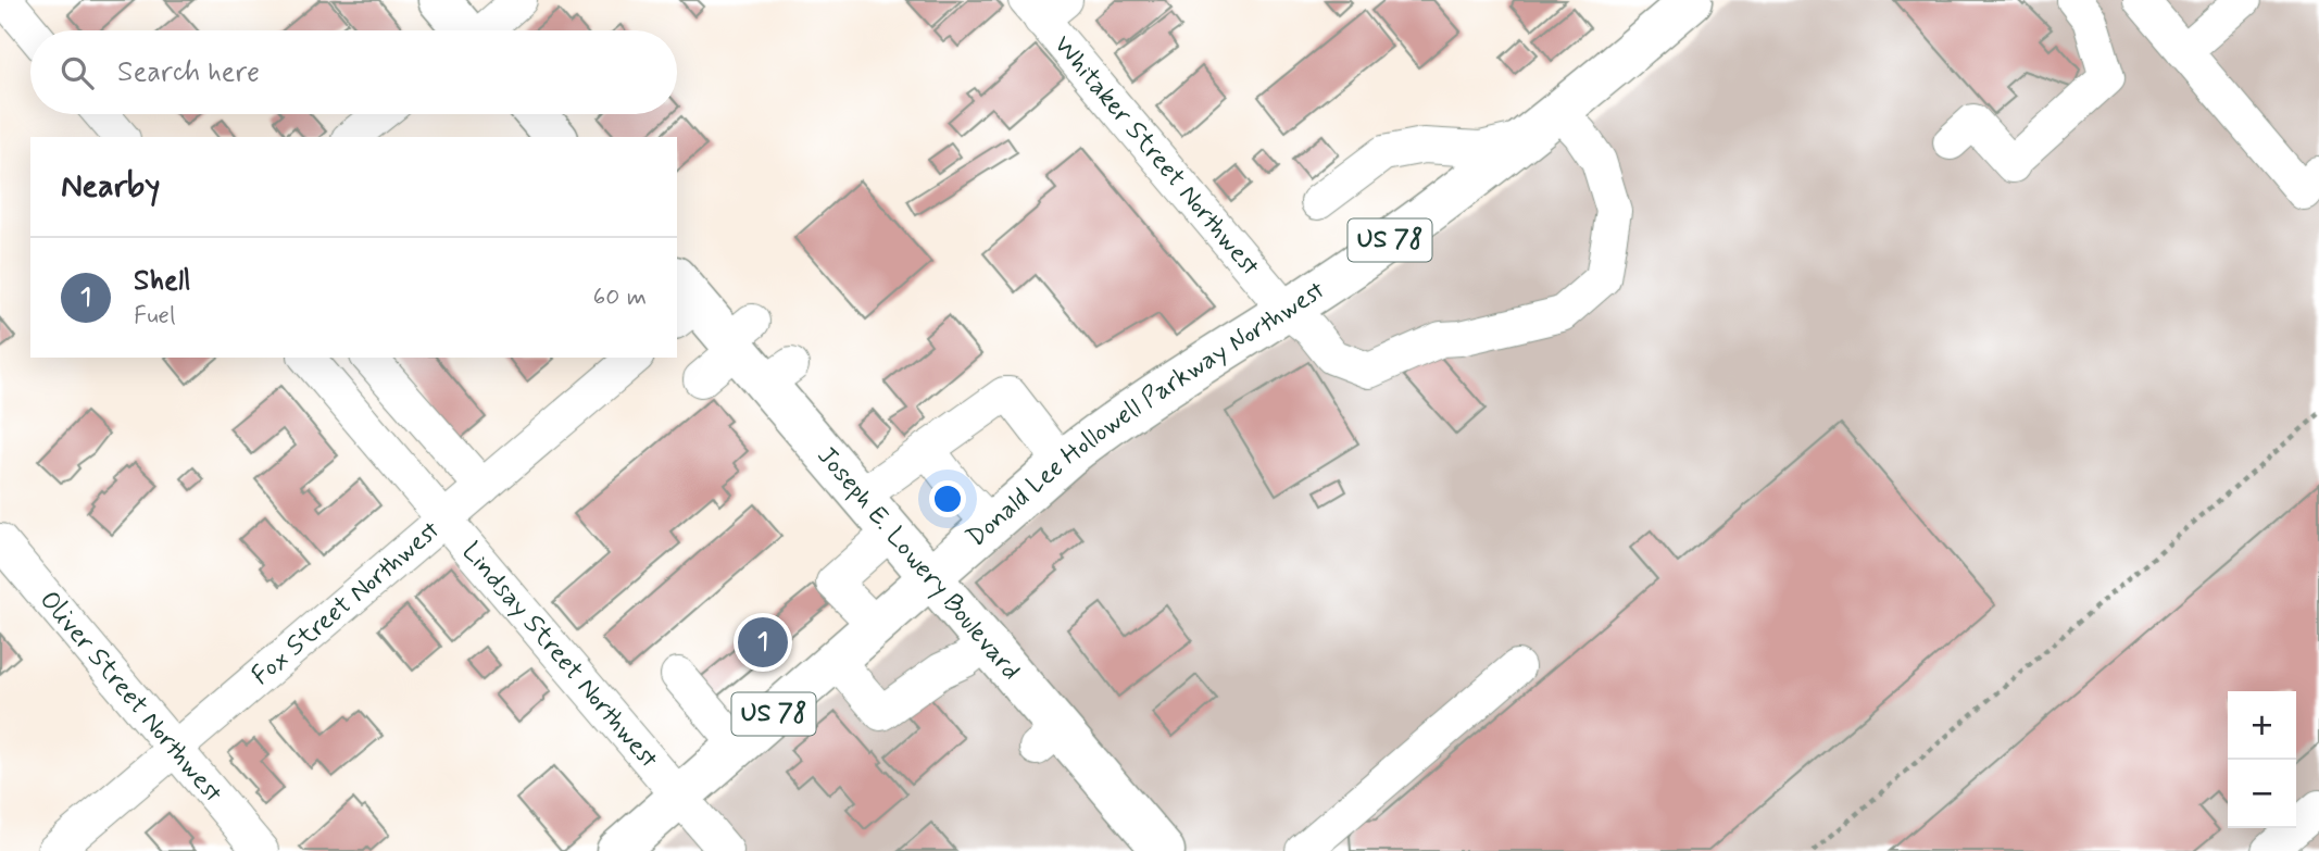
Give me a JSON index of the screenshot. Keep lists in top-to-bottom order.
{
  "streets": {
    "main road": ["US 78", "Donald Lee Hollowell Parkway Northwest", "Joseph E. Lowery Boulevard"],
    "street": [
      "Whitaker Street Northwest",
      "Fox Street Northwest",
      "Lindsay Street Northwest",
      "Oliver Street Northwest"
    ]
  },
  "crossings": [
    ["Whitaker Street Northwest", "Donald Lee Hollowell Parkway Northwest"],
    ["Donald Lee Hollowell Parkway Northwest", "Joseph E. Lowery Boulevard"],
    ["Donald Lee Hollowell Parkway Northwest", "Lindsay Street Northwest"],
    ["Fox Street Northwest", "Lindsay Street Northwest"],
    ["Fox Street Northwest", "Oliver Street Northwest"]
  ],
  "page": {
    "search": "Search here",
    "heading": "Nearby",
    "list": [
      {
        "mark": "1",
        "name": "Shell",
        "note": "Fuel",
        "value": "60 m"
      }
    ],
    "pins": "1",
    "map_buttons": ["+", "−"]
  }
}
